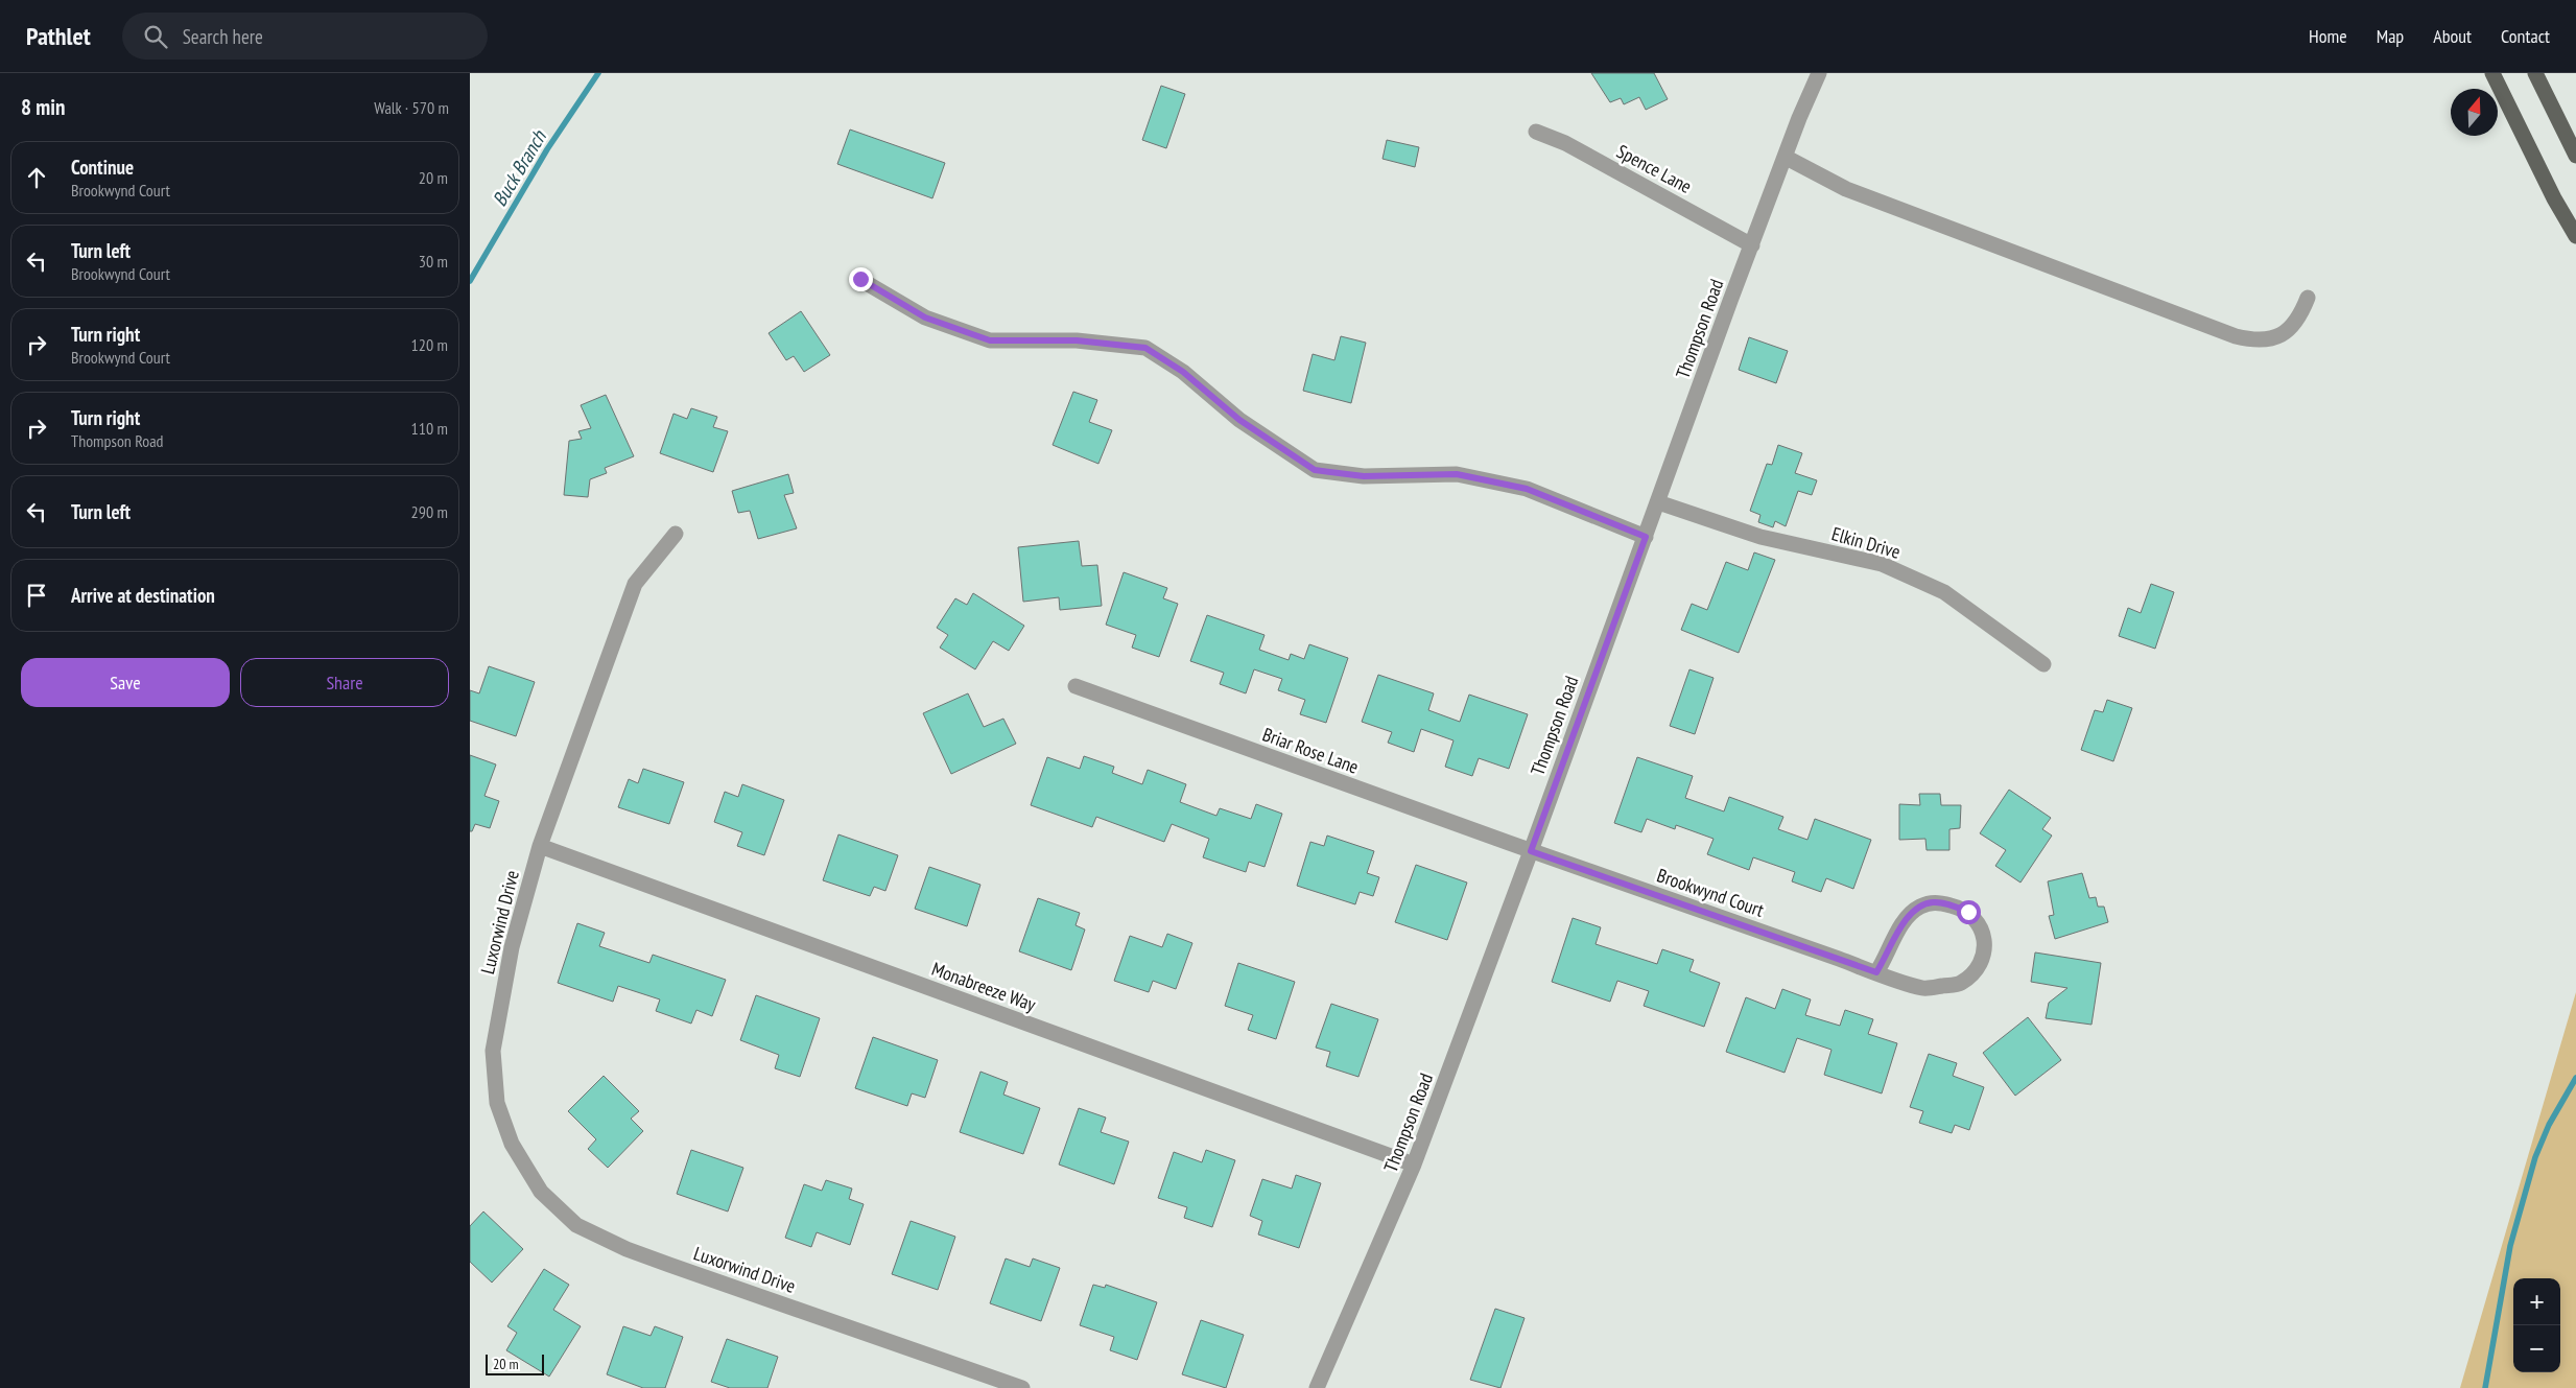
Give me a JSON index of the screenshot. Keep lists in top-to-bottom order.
{
  "streets": {
    "street": [
      "Spence Lane",
      "Thompson Road",
      "Elkin Drive",
      "Briar Rose Lane",
      "Brookwynd Court",
      "Luxorwind Drive",
      "Monabreeze Way"
    ]
  },
  "crossings": [
    ["Spence Lane", "Thompson Road"],
    ["Thompson Road", "Elkin Drive"],
    ["Thompson Road", "Briar Rose Lane"],
    ["Thompson Road", "Brookwynd Court"],
    ["Thompson Road", "Monabreeze Way"],
    ["Briar Rose Lane", "Brookwynd Court"],
    ["Luxorwind Drive", "Monabreeze Way"]
  ],
  "water": ["Buck Branch"],
  "scale_bar": "20 m",
  "north": "top",
  "page": {
    "header": "Pathlet",
    "search": "Search here",
    "nav": [
      "Home",
      "Map",
      "About",
      "Contact"
    ],
    "heading": ["8 min", "Walk · 570 m"],
    "list": [
      ["Continue", "Brookwynd Court", "20 m"],
      ["Turn left", "Brookwynd Court", "30 m"],
      ["Turn right", "Brookwynd Court", "120 m"],
      ["Turn right", "Thompson Road", "110 m"],
      ["Turn left", "290 m"],
      "Arrive at destination"
    ],
    "buttons": ["Save", "Share"],
    "map_buttons": ["+", "−"],
    "scale": "20 m"
  }
}
